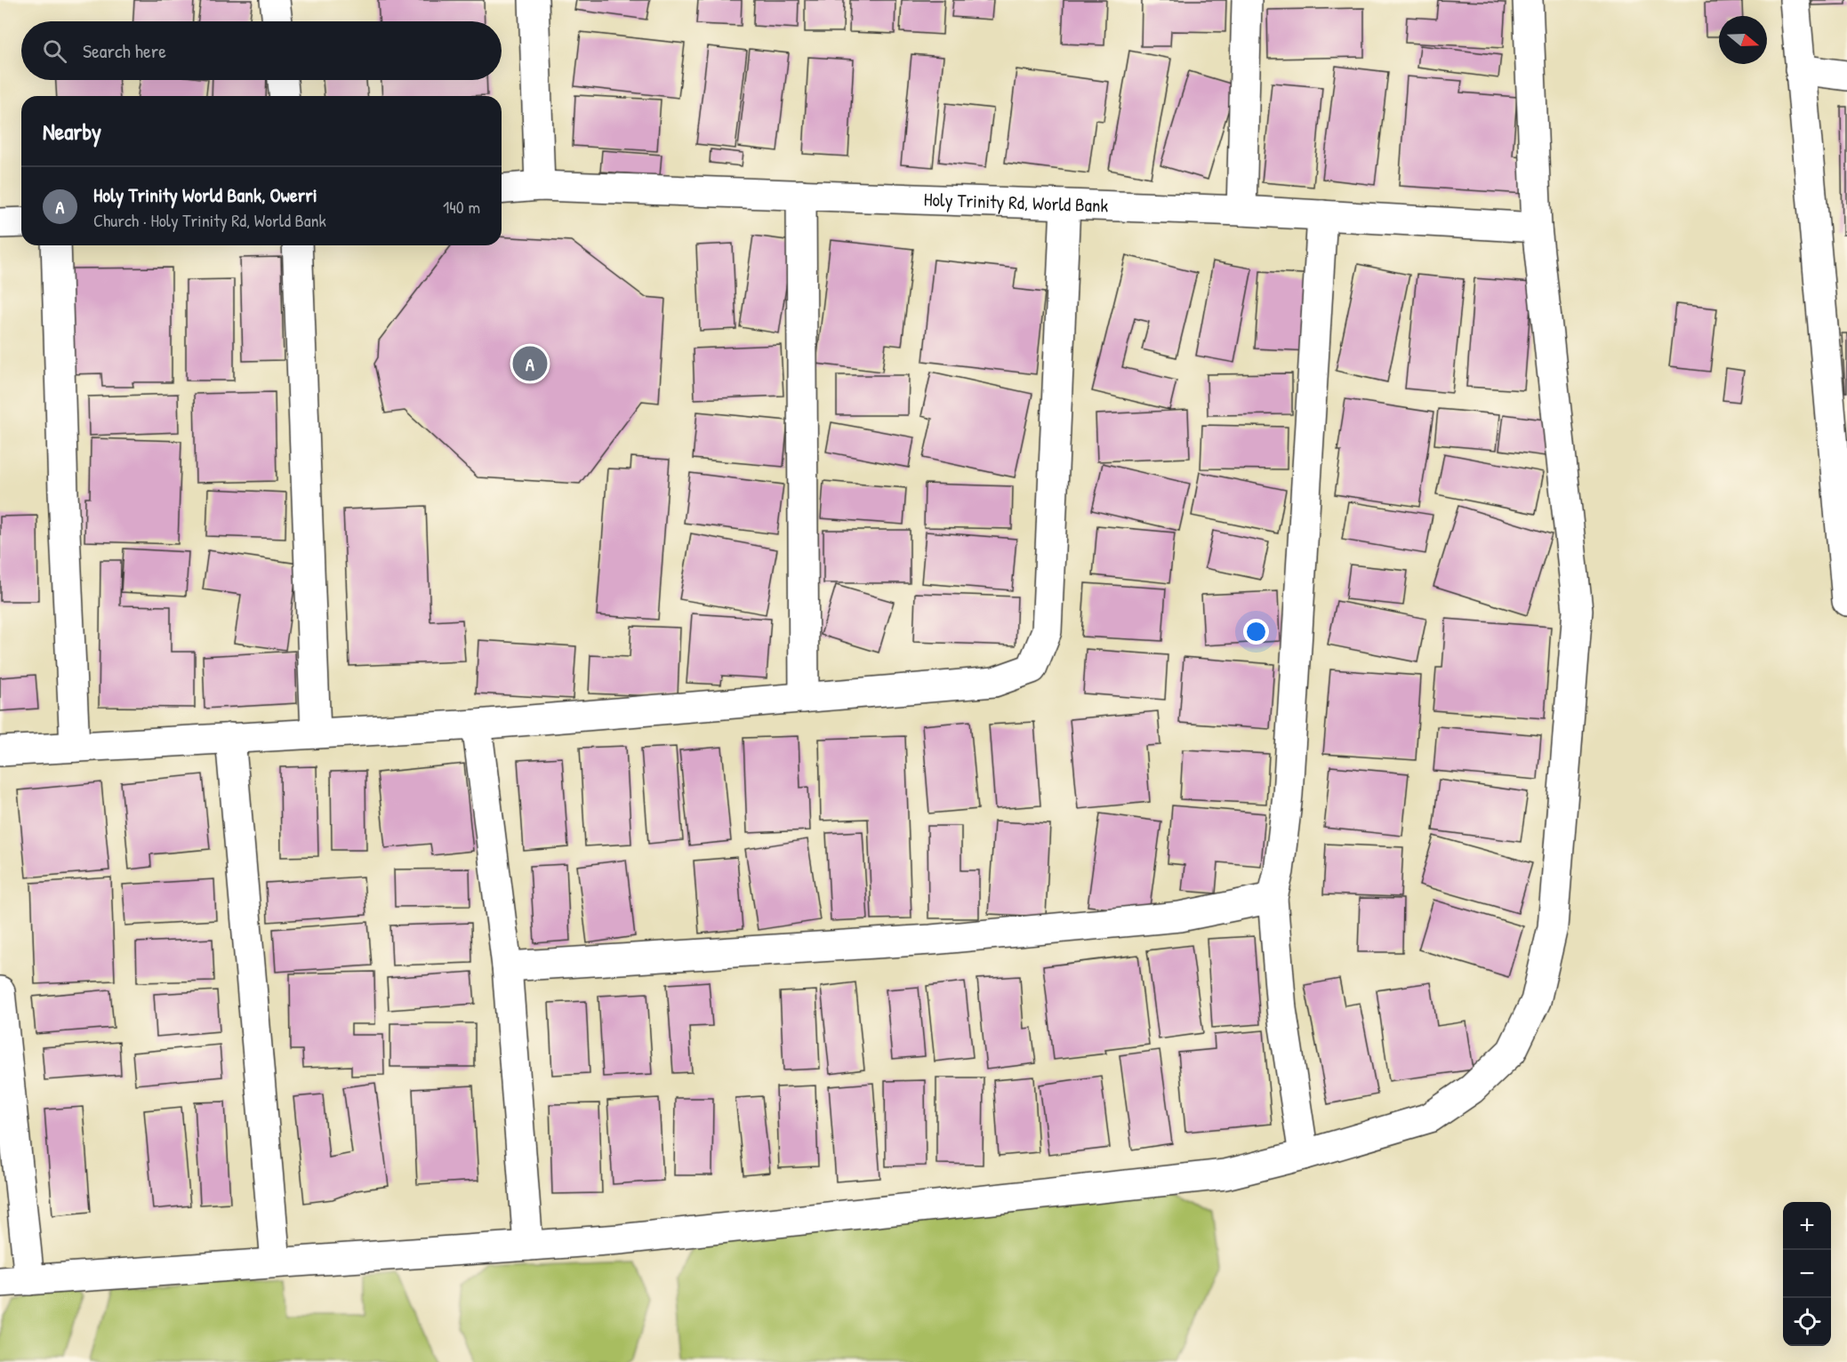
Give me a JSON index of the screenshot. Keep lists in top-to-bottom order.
{
  "streets": {
    "street": ["Holy Trinity Rd, World Bank"]
  },
  "north": "right",
  "page": {
    "search": "Search here",
    "heading": "Nearby",
    "list": [
      {
        "mark": "A",
        "name": "Holy Trinity World Bank, Owerri",
        "note": "Church · Holy Trinity Rd, World Bank",
        "value": "140 m"
      }
    ],
    "pins": "A",
    "map_buttons": ["+", "−"]
  }
}
